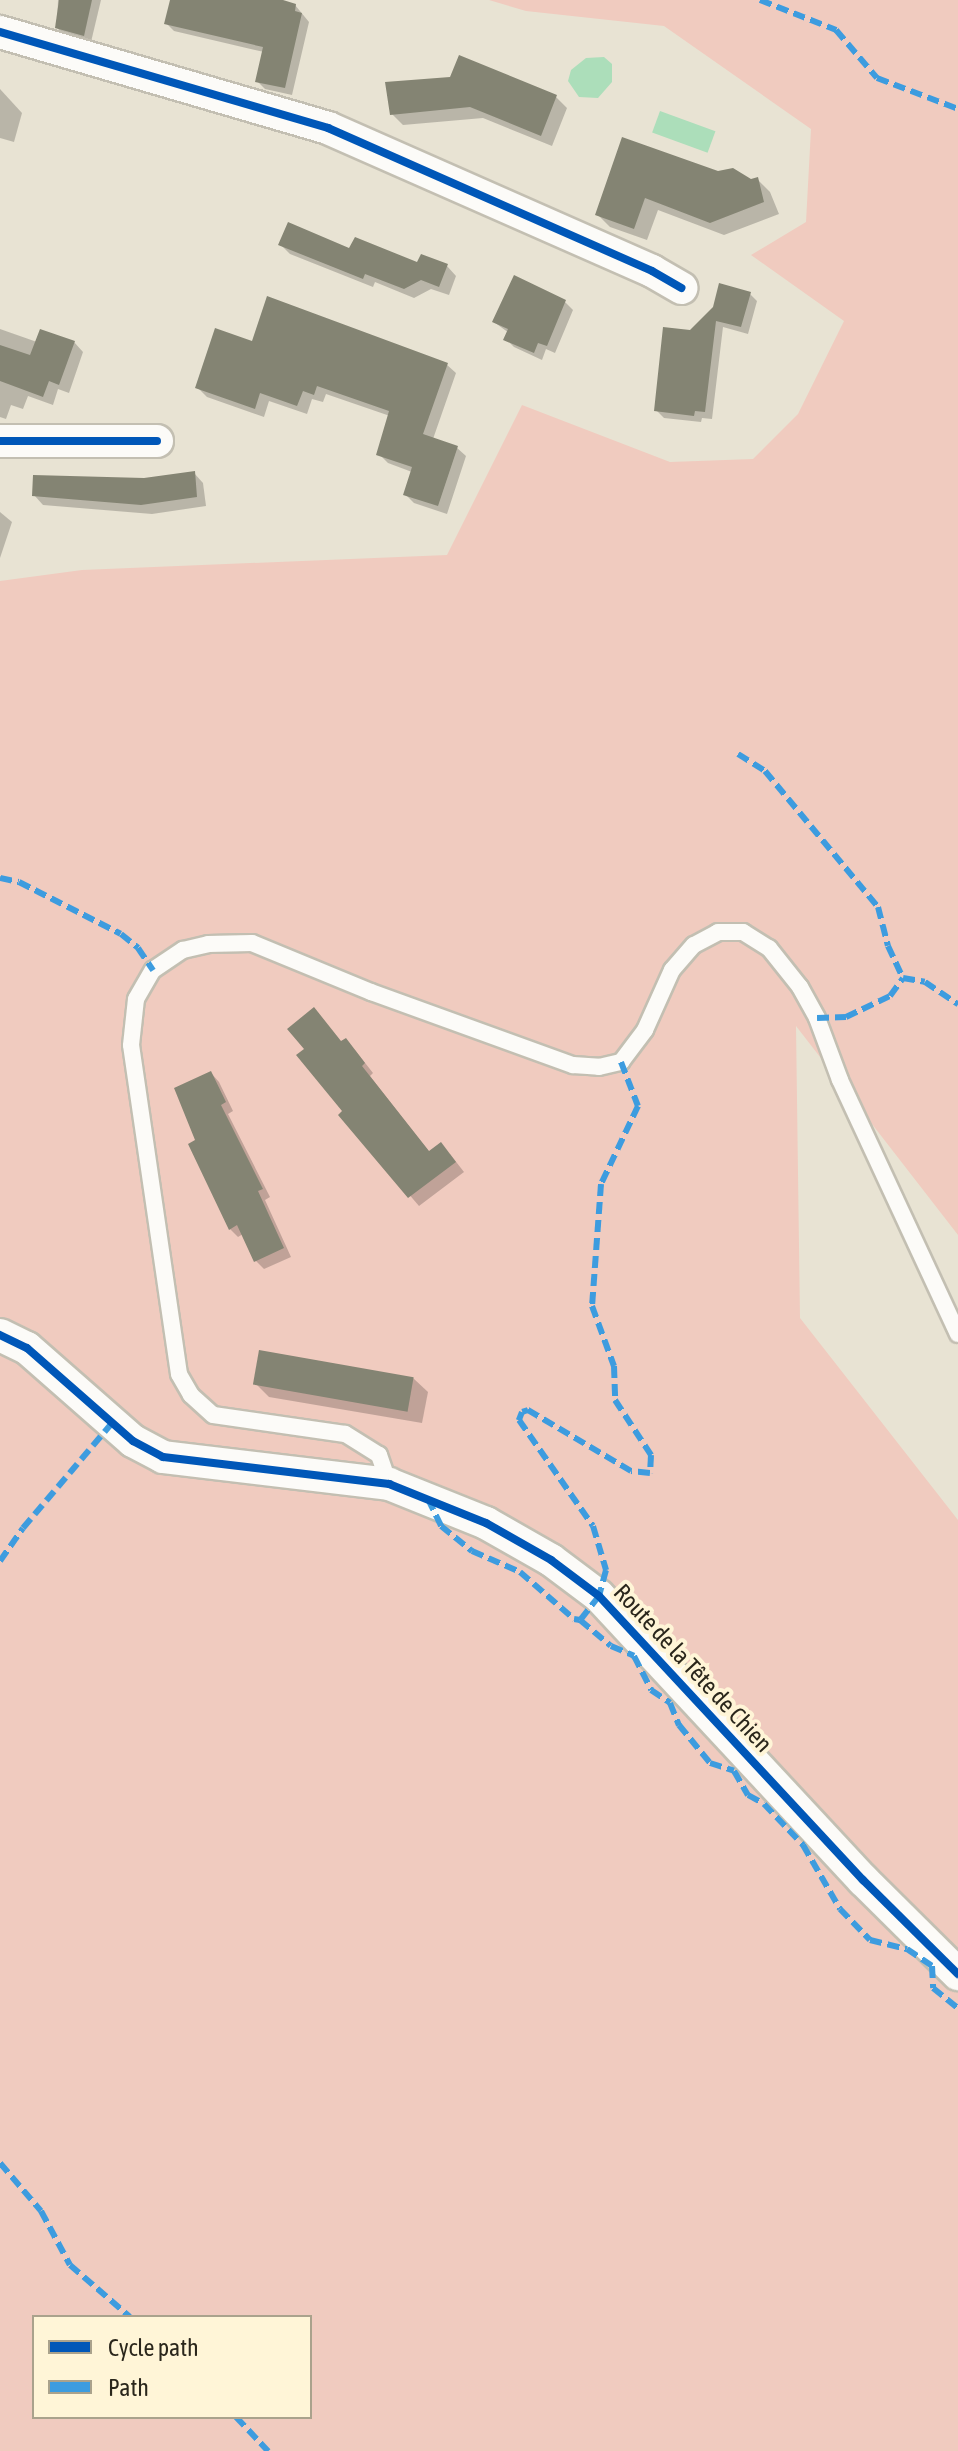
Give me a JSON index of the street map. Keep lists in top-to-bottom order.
{
  "streets": {
    "street": ["Route de la Tête de Chien"]
  },
  "legend": ["Cycle path", "Path"]
}
